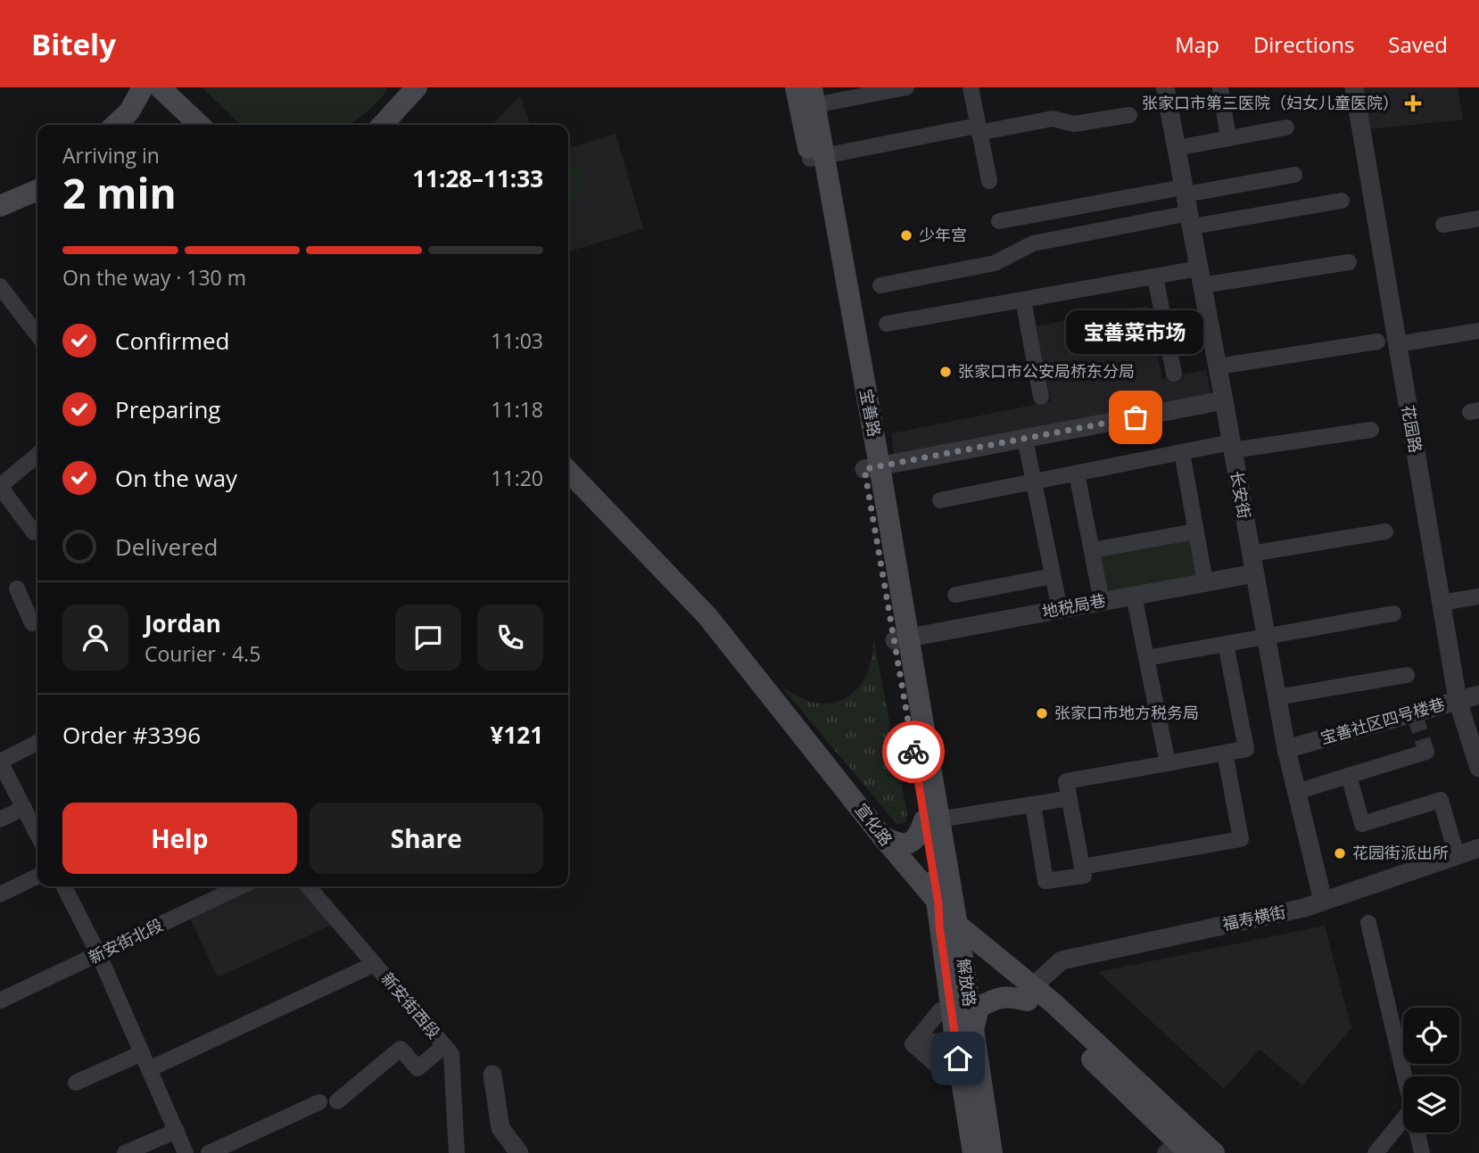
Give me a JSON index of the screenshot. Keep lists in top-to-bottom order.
{
  "streets": {
    "main road": ["宝善路", "宣化路", "解放路"],
    "street": [
      "花园路",
      "长安街",
      "地税局巷",
      "宝善社区四号楼巷",
      "福寿横街",
      "新安街北段",
      "新安街西段"
    ]
  },
  "crossings": [
    ["宝善路", "地税局巷"],
    ["宝善路", "宣化路"],
    ["宝善路", "解放路"],
    ["花园路", "宝善社区四号楼巷"],
    ["长安街", "地税局巷"],
    ["长安街", "宝善社区四号楼巷"],
    ["长安街", "福寿横街"],
    ["宣化路", "福寿横街"],
    ["宣化路", "解放路"]
  ],
  "places": {
    "health": ["张家口市第三医院（妇女儿童医院）"],
    "other": [
      "少年宫",
      "张家口市公安局桥东分局",
      "宝善菜市场",
      "张家口市地方税务局",
      "花园街派出所"
    ]
  },
  "page": {
    "header": "Bitely",
    "nav": ["Map", "Directions", "Saved"],
    "heading": ["2 min", "Arriving in", "11:28–11:33"],
    "panel": [
      "Jordan",
      "Courier · 4.5",
      "Order #3396",
      "¥121"
    ],
    "bar": "On the way · 130 m",
    "list": [
      ["Confirmed", "11:03"],
      ["Preparing", "11:18"],
      ["On the way", "11:20"],
      "Delivered"
    ],
    "bubble": "宝善菜市场",
    "buttons": ["Help", "Share"]
  }
}
